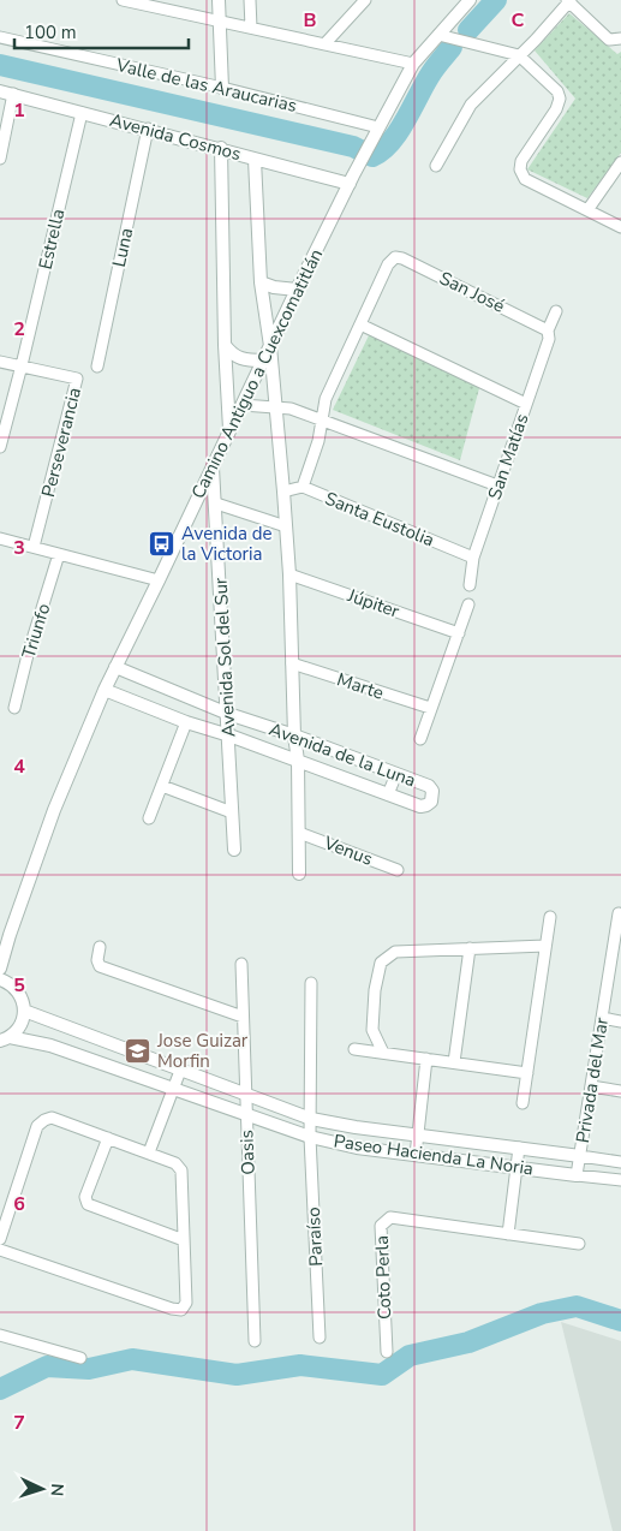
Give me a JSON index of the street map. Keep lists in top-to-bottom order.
{
  "streets": {
    "street": [
      "Valle de las Araucarias",
      "Avenida Cosmos",
      "Estrella",
      "Luna",
      "San José",
      "Camino Antiguo a Cuexcomatitlán",
      "Perseverancia",
      "San Matías",
      "Santa Eustolia",
      "Júpiter",
      "Triunfo",
      "Avenida Sol del Sur",
      "Marte",
      "Avenida de la Luna",
      "Venus",
      "Privada del Mar",
      "Oasis",
      "Paseo Hacienda La Noria",
      "Paraíso",
      "Coto Perla"
    ]
  },
  "crossings": [
    ["Valle de las Araucarias", "Camino Antiguo a Cuexcomatitlán"],
    ["Avenida Cosmos", "Estrella"],
    ["Avenida Cosmos", "Luna"],
    ["Avenida Cosmos", "Camino Antiguo a Cuexcomatitlán"],
    ["Estrella", "Perseverancia"],
    ["San José", "San Matías"],
    ["Camino Antiguo a Cuexcomatitlán", "Avenida Sol del Sur"],
    ["Camino Antiguo a Cuexcomatitlán", "Avenida de la Luna"],
    ["San Matías", "Santa Eustolia"],
    ["Avenida Sol del Sur", "Avenida de la Luna"],
    ["Privada del Mar", "Paseo Hacienda La Noria"],
    ["Oasis", "Paseo Hacienda La Noria"],
    ["Paseo Hacienda La Noria", "Paraíso"]
  ],
  "places": {
    "bus stop": ["Avenida de la Victoria"],
    "school or university": ["Jose Guizar Morfin"]
  },
  "scale_bar": "100 m",
  "north": "right",
  "grid": {
    "columns": ["B", "C"],
    "rows": [
      "1",
      "2",
      "3",
      "4",
      "5",
      "6",
      "7"
    ]
  }
}
